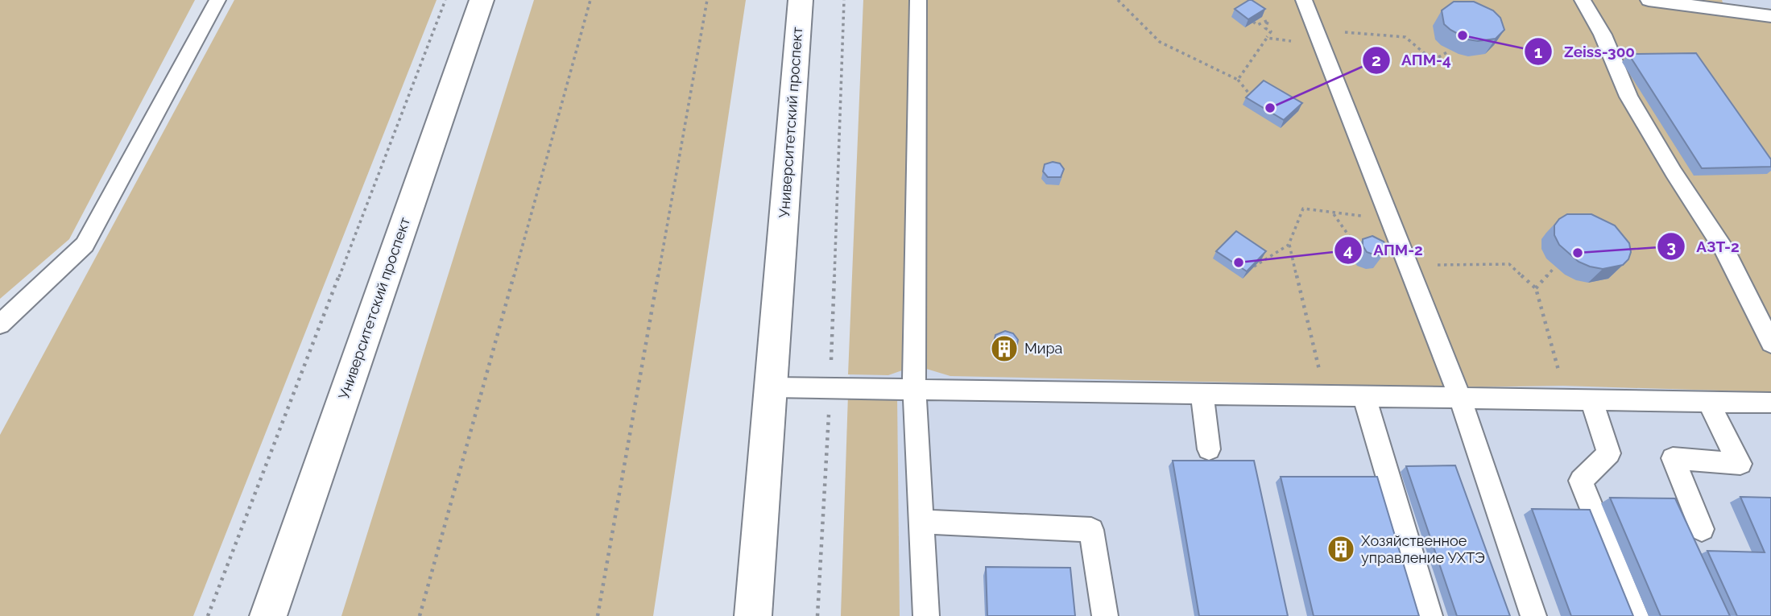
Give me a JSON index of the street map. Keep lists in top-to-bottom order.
{
  "streets": {
    "main road": ["Университетский проспект"]
  },
  "places": {
    "other": [
      "Zeiss-300",
      "АПМ-4",
      "АЗТ-2",
      "АПМ-2"
    ],
    "building": ["Мира", "Хозяйственное управление УХТЭ"]
  }
}
